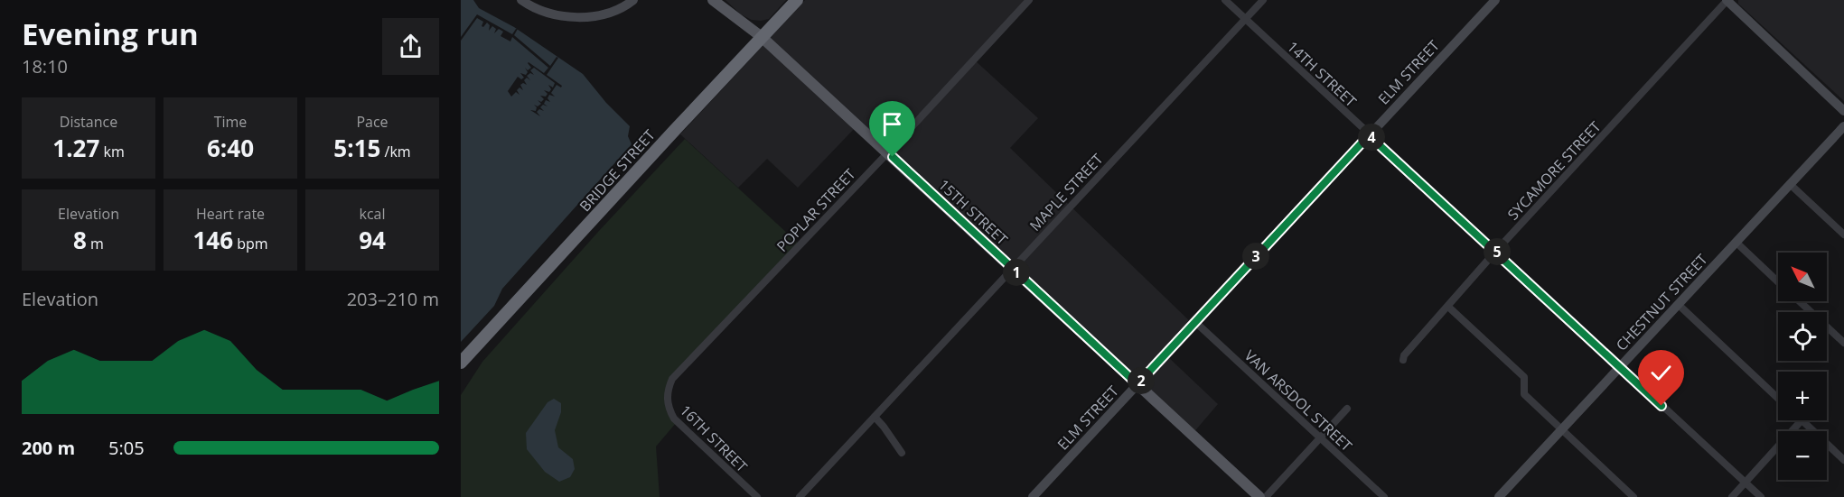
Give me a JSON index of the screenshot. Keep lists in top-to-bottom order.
{
  "streets": {
    "highway": ["BRIDGE STREET"],
    "main road": ["ELM STREET", "15TH STREET", "CHESTNUT STREET"],
    "street": [
      "14TH STREET",
      "SYCAMORE STREET",
      "MAPLE STREET",
      "POPLAR STREET",
      "VAN ARSDOL STREET",
      "16TH STREET"
    ]
  },
  "crossings": [
    ["ELM STREET", "14TH STREET"],
    ["ELM STREET", "15TH STREET"],
    ["ELM STREET", "VAN ARSDOL STREET"],
    ["14TH STREET", "SYCAMORE STREET"],
    ["14TH STREET", "MAPLE STREET"],
    ["14TH STREET", "CHESTNUT STREET"],
    ["BRIDGE STREET", "15TH STREET"],
    ["MAPLE STREET", "15TH STREET"],
    ["POPLAR STREET", "15TH STREET"],
    ["POPLAR STREET", "16TH STREET"]
  ],
  "north": "top left",
  "page": {
    "heading": ["Evening run", "18:10"],
    "stats": [
      ["Distance", "1.27 km"],
      ["Time", "6:40"],
      ["Pace", "5:15 /km"],
      ["Elevation", "8 m"],
      ["Heart rate", "146 bpm"],
      ["kcal", "94"]
    ],
    "pins": [
      "4",
      "5",
      "3",
      "1",
      "2"
    ],
    "map_buttons": ["+", "−"],
    "chart": ["Elevation", "203–210 m"],
    "list": [
      {
        "name": "200 m",
        "note": "5:05"
      }
    ]
  }
}
